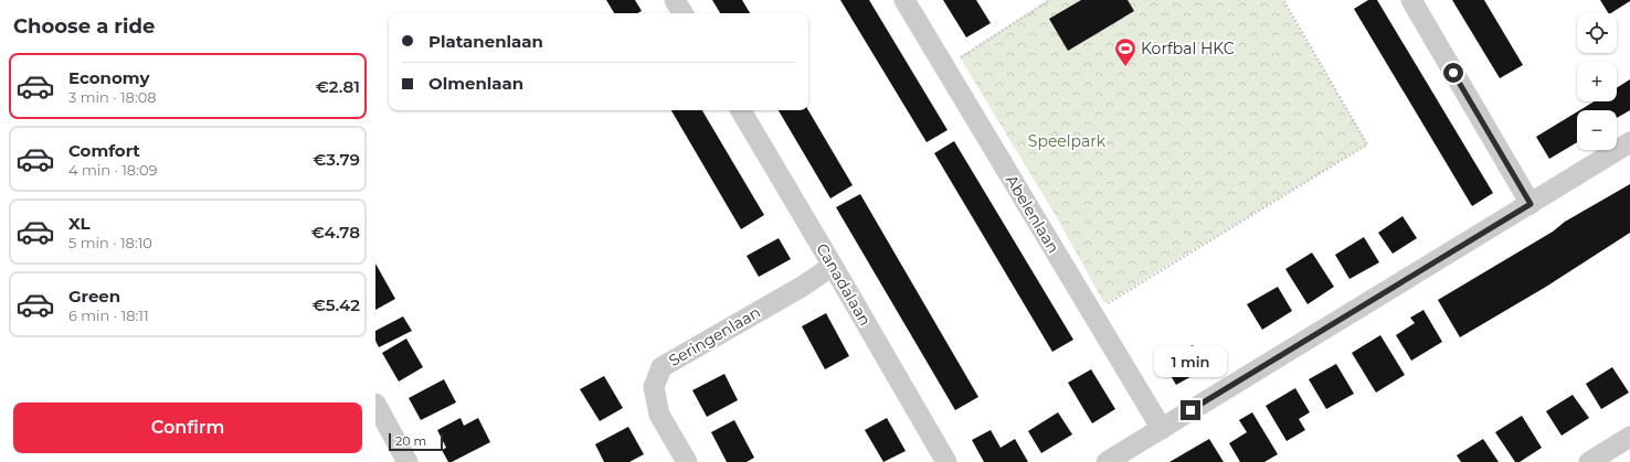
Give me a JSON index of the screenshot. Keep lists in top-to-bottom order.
{
  "streets": {
    "street": ["Abelenlaan", "Canadalaan", "Seringenlaan"]
  },
  "crossings": [
    ["Canadalaan", "Seringenlaan"]
  ],
  "parks": ["Speelpark"],
  "places": {
    "sports": ["Korfbal HKC"]
  },
  "scale_bar": "20 m",
  "page": {
    "heading": "Choose a ride",
    "map_buttons": ["+", "−"],
    "banner": ["Platanenlaan", "Olmenlaan"],
    "list": [
      {
        "name": "Economy",
        "note": "3 min · 18:08",
        "value": "€2.81"
      },
      {
        "name": "Comfort",
        "note": "4 min · 18:09",
        "value": "€3.79"
      },
      {
        "name": "XL",
        "note": "5 min · 18:10",
        "value": "€4.78"
      },
      {
        "name": "Green",
        "note": "6 min · 18:11",
        "value": "€5.42"
      }
    ],
    "bubble": "1 min",
    "buttons": "Confirm",
    "scale": "20 m"
  }
}
